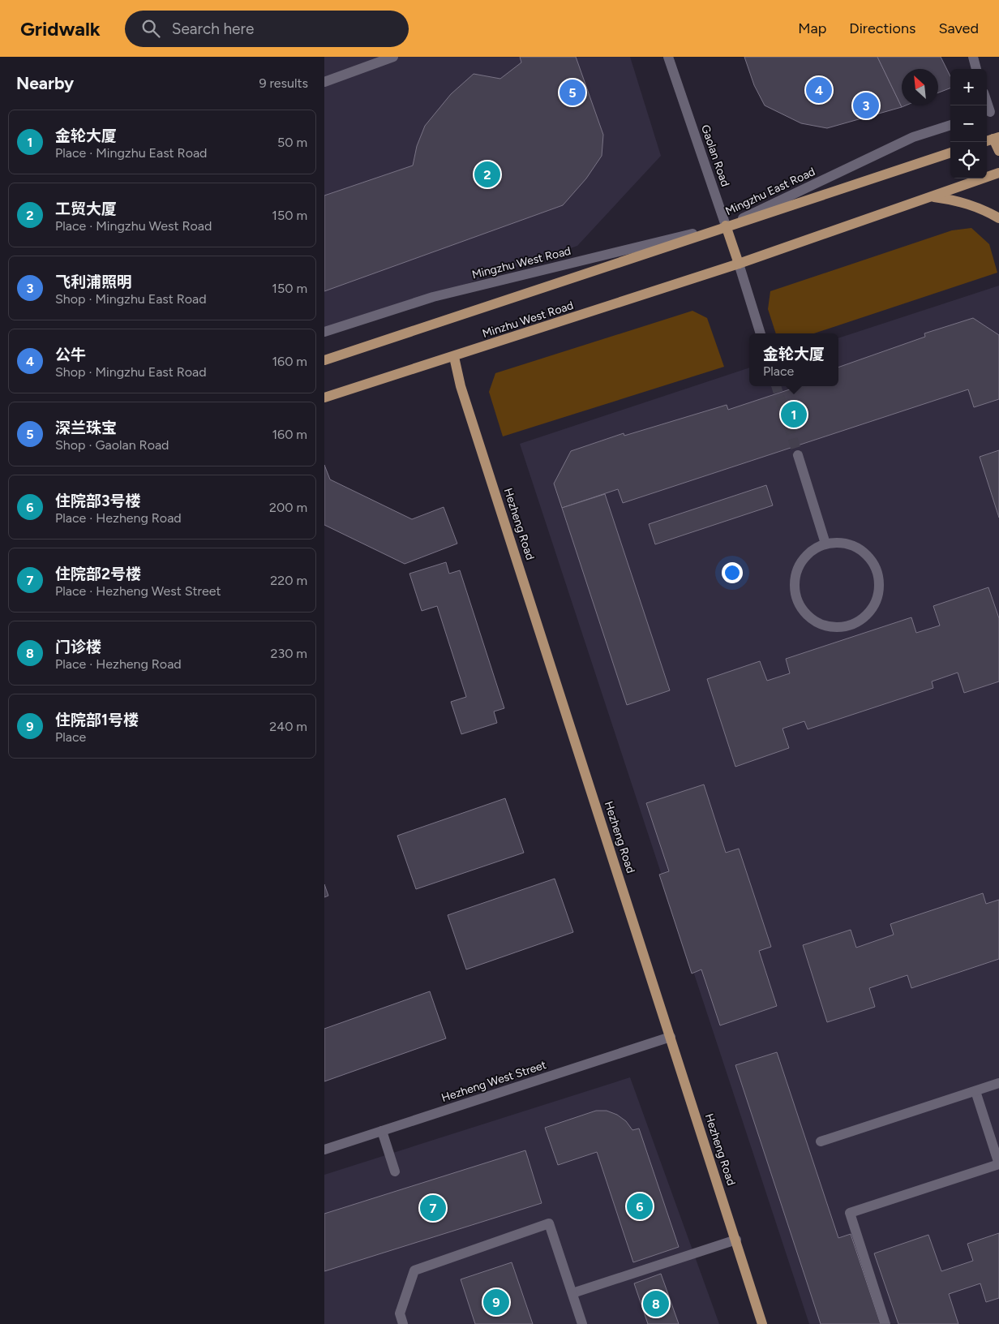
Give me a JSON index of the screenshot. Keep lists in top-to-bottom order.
{
  "streets": {
    "main road": [
      "Gaolan Road",
      "Mingzhu East Road",
      "Minzhu West Road",
      "Hezheng Road"
    ],
    "street": ["Mingzhu West Road", "Hezheng West Street"]
  },
  "crossings": [
    ["Gaolan Road", "Mingzhu East Road"],
    ["Gaolan Road", "Mingzhu West Road"],
    ["Gaolan Road", "Minzhu West Road"],
    ["Mingzhu East Road", "Mingzhu West Road"],
    ["Minzhu West Road", "Hezheng Road"],
    ["Hezheng Road", "Hezheng West Street"]
  ],
  "north": "top left",
  "page": {
    "header": "Gridwalk",
    "search": "Search here",
    "nav": ["Map", "Directions", "Saved"],
    "heading": ["Nearby", "9 results"],
    "map_buttons": ["+", "−"],
    "pins": [
      "4",
      "5",
      "3",
      "2",
      "1",
      "6",
      "7",
      "9",
      "8"
    ],
    "list": [
      {
        "mark": "1",
        "name": "金轮大厦",
        "note": "Place · Mingzhu East Road",
        "value": "50 m"
      },
      {
        "mark": "2",
        "name": "工贸大厦",
        "note": "Place · Mingzhu West Road",
        "value": "150 m"
      },
      {
        "mark": "3",
        "name": "飞利浦照明",
        "note": "Shop · Mingzhu East Road",
        "value": "150 m"
      },
      {
        "mark": "4",
        "name": "公牛",
        "note": "Shop · Mingzhu East Road",
        "value": "160 m"
      },
      {
        "mark": "5",
        "name": "深兰珠宝",
        "note": "Shop · Gaolan Road",
        "value": "160 m"
      },
      {
        "mark": "6",
        "name": "住院部3号楼",
        "note": "Place · Hezheng Road",
        "value": "200 m"
      },
      {
        "mark": "7",
        "name": "住院部2号楼",
        "note": "Place · Hezheng West Street",
        "value": "220 m"
      },
      {
        "mark": "8",
        "name": "门诊楼",
        "note": "Place · Hezheng Road",
        "value": "230 m"
      },
      {
        "mark": "9",
        "name": "住院部1号楼",
        "note": "Place",
        "value": "240 m"
      }
    ],
    "popup": ["金轮大厦", "Place"]
  }
}
